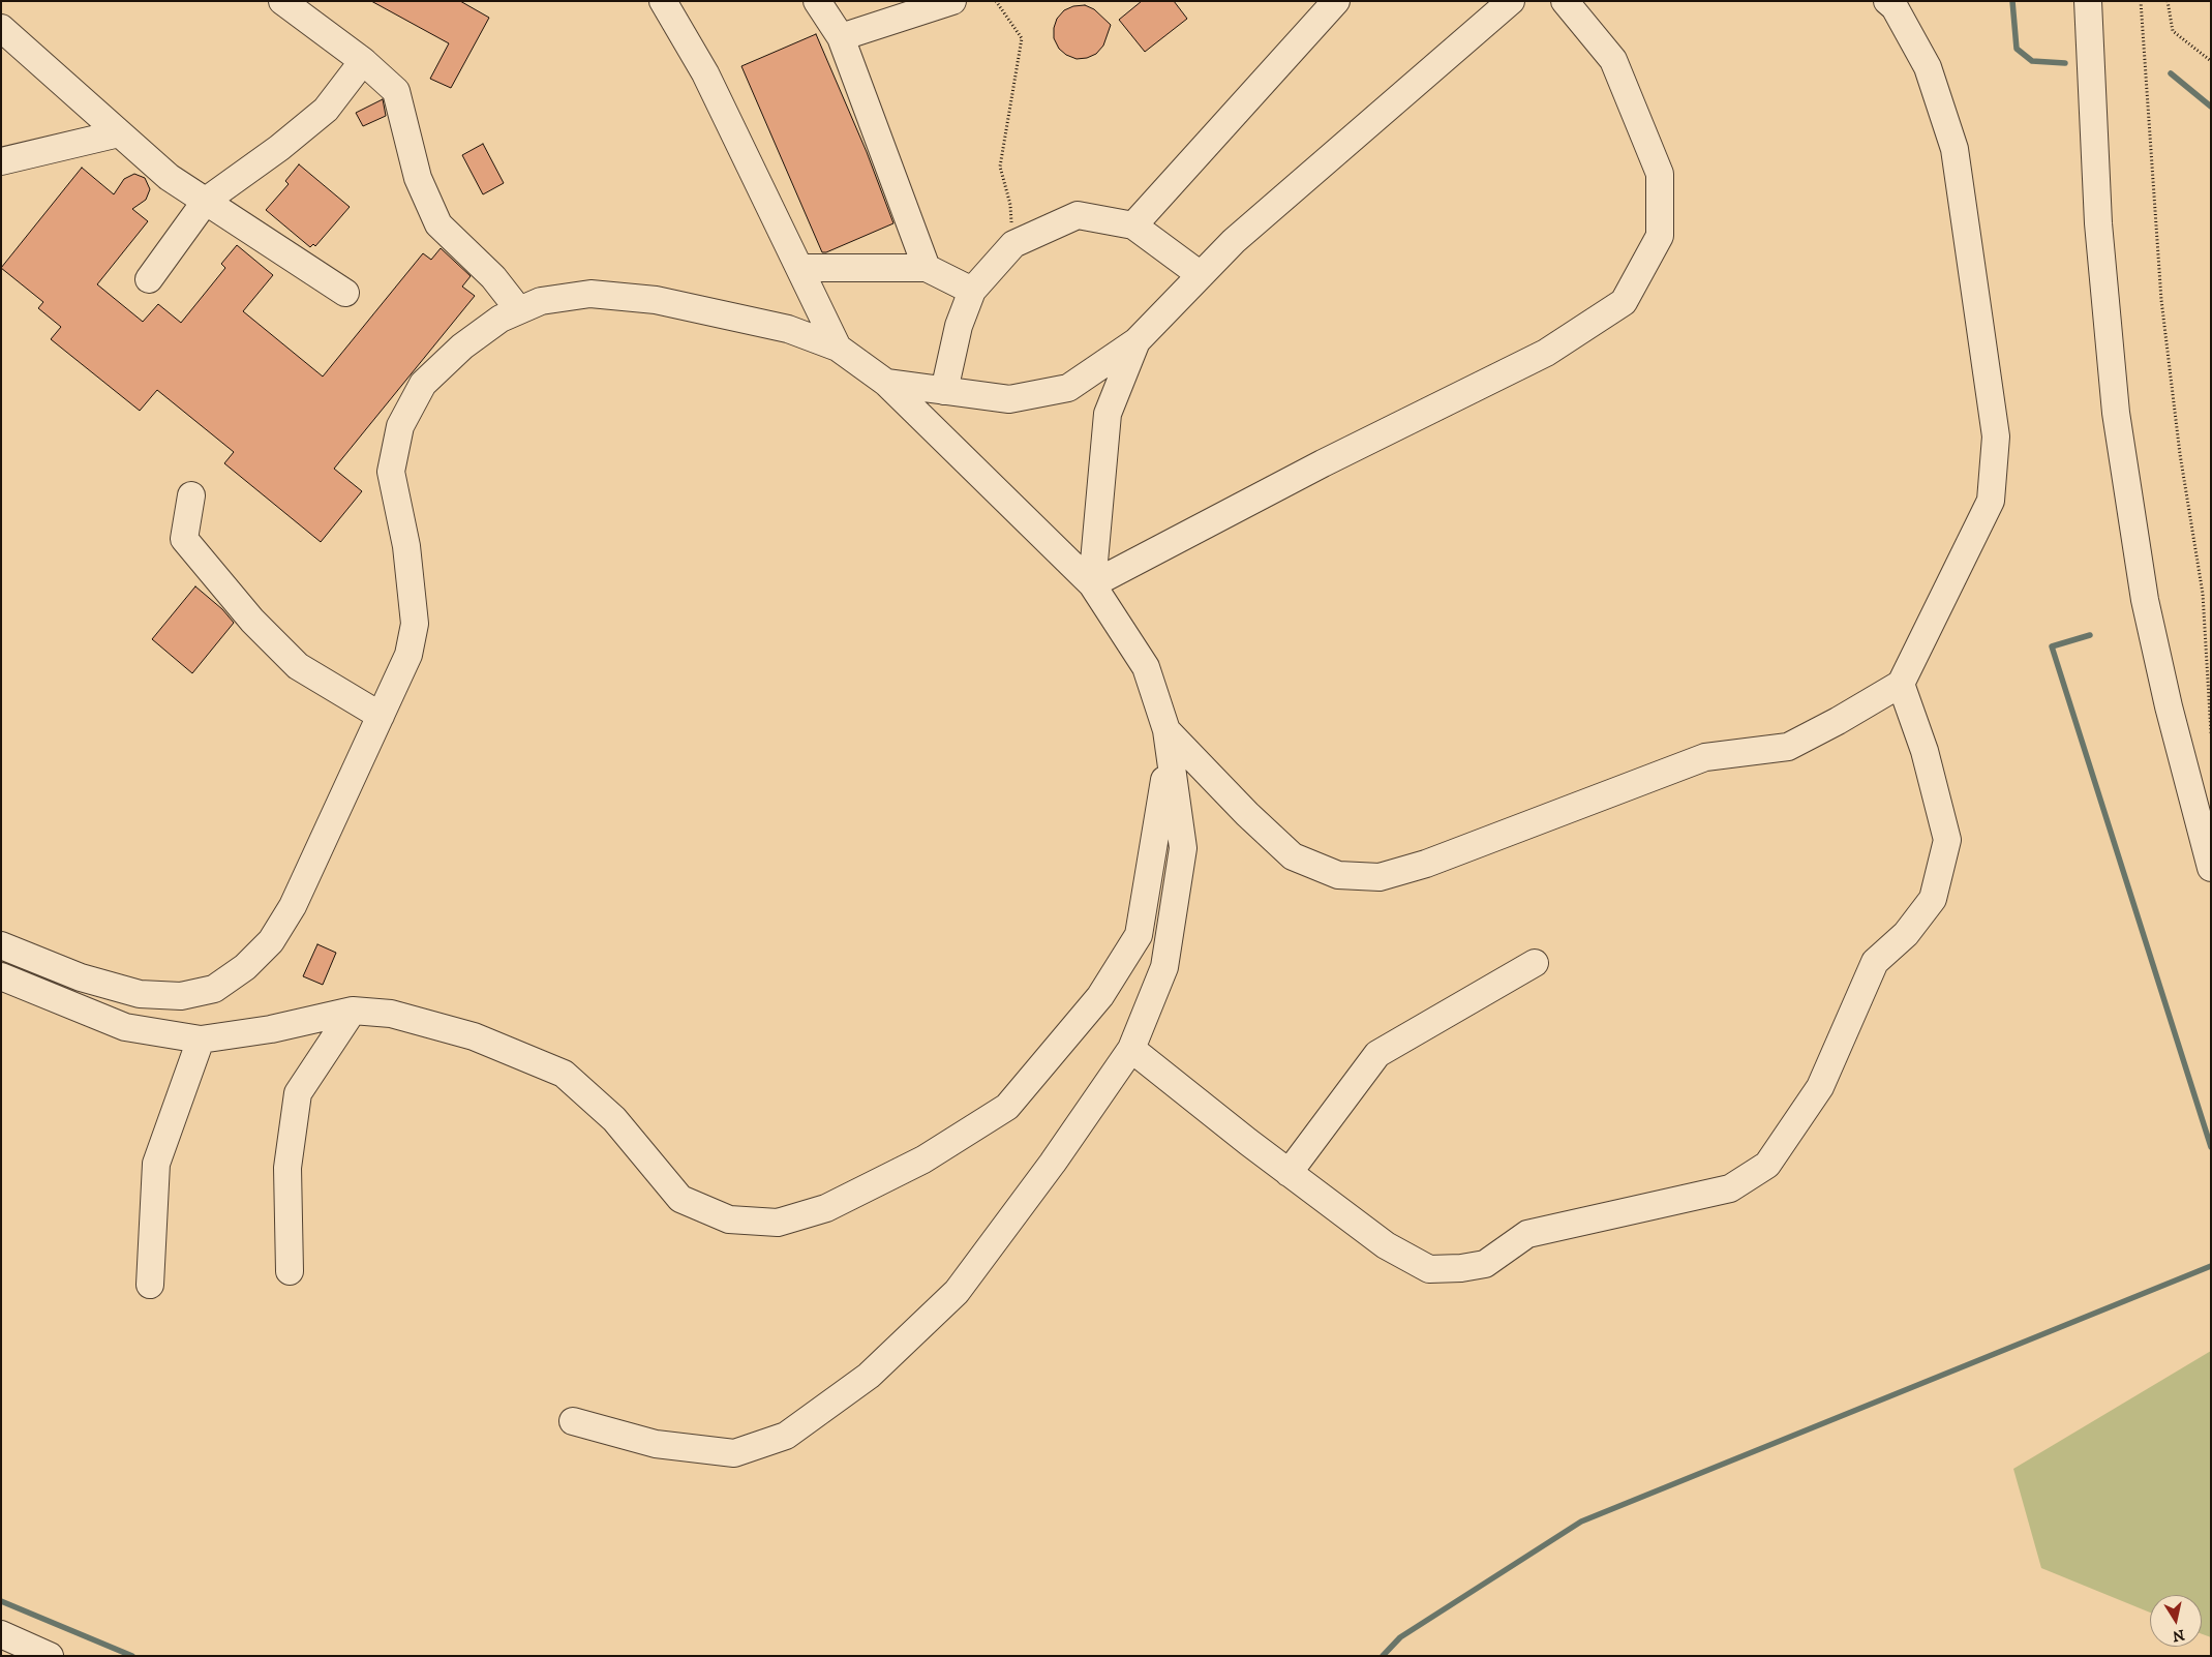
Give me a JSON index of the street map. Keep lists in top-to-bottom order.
{
  "north": "bottom"
}
